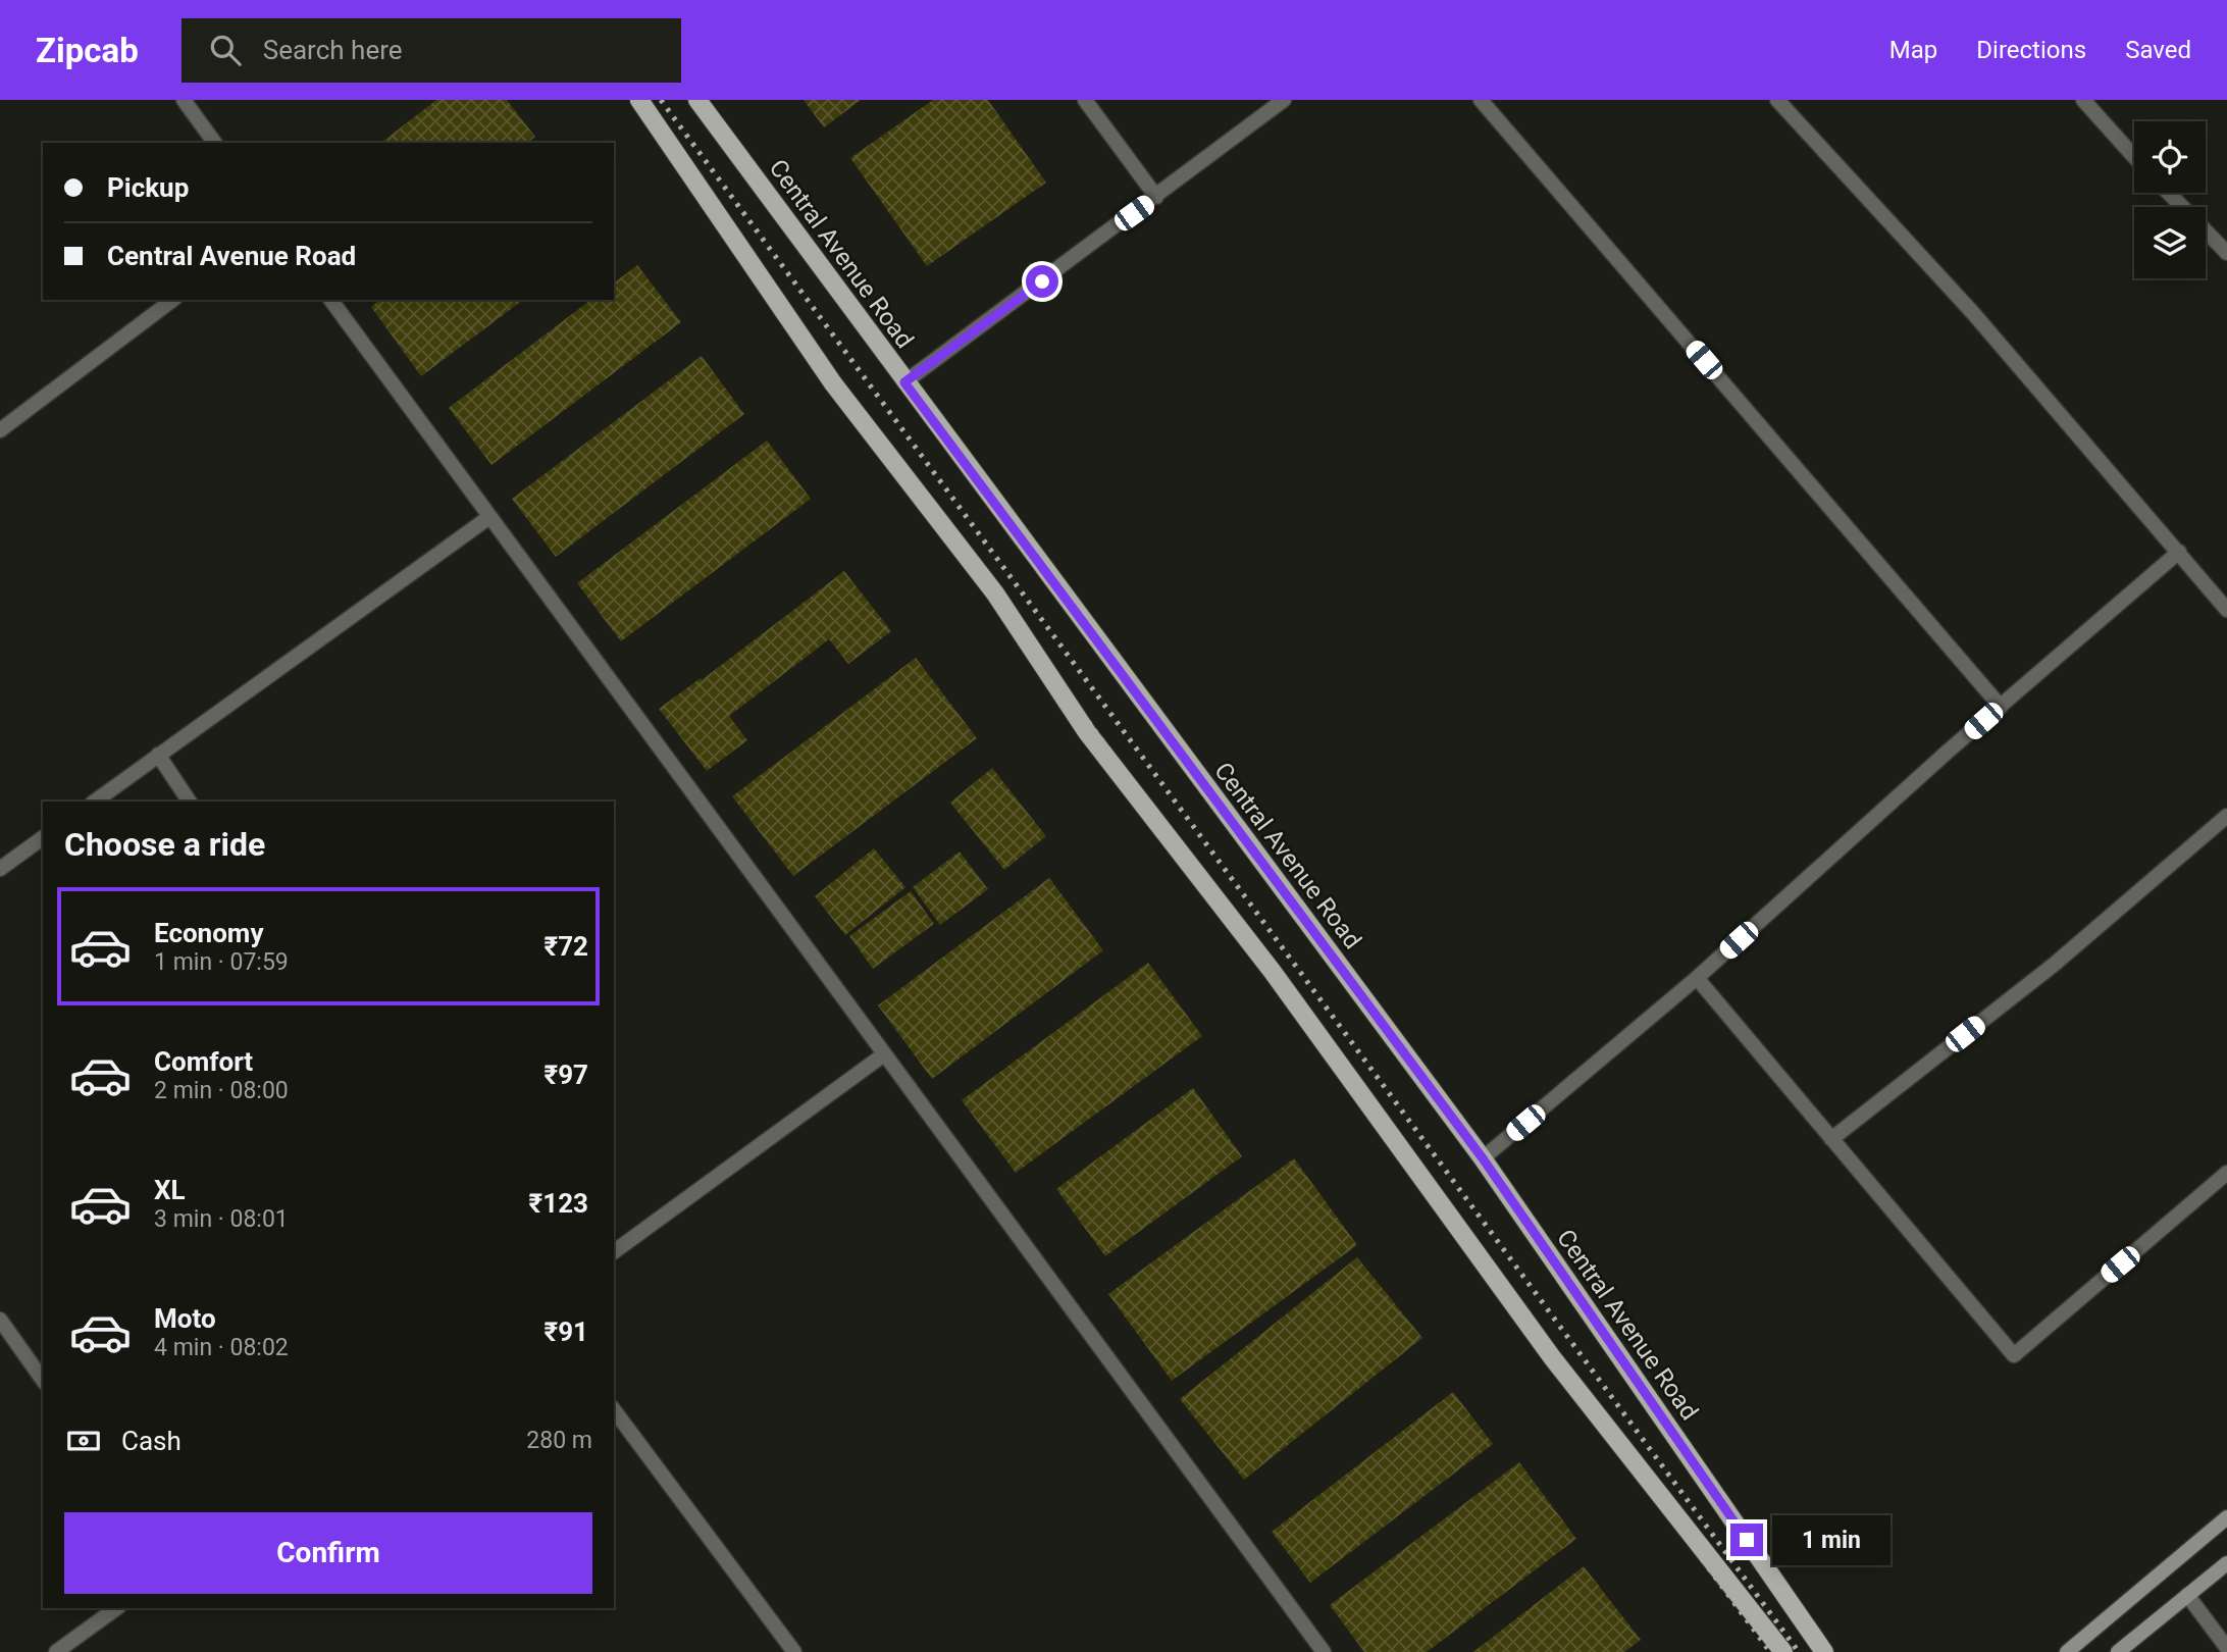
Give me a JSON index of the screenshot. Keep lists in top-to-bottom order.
{
  "streets": {
    "main road": ["Central Avenue Road"]
  },
  "page": {
    "header": "Zipcab",
    "search": "Search here",
    "nav": ["Map", "Directions", "Saved"],
    "banner": ["Pickup", "Central Avenue Road"],
    "heading": "Choose a ride",
    "list": [
      {
        "name": "Economy",
        "note": "1 min · 07:59",
        "value": "₹72"
      },
      {
        "name": "Comfort",
        "note": "2 min · 08:00",
        "value": "₹97"
      },
      {
        "name": "XL",
        "note": "3 min · 08:01",
        "value": "₹123"
      },
      {
        "name": "Moto",
        "note": "4 min · 08:02",
        "value": "₹91"
      }
    ],
    "pay": ["Cash", "280 m"],
    "buttons": "Confirm",
    "bubble": "1 min"
  }
}
